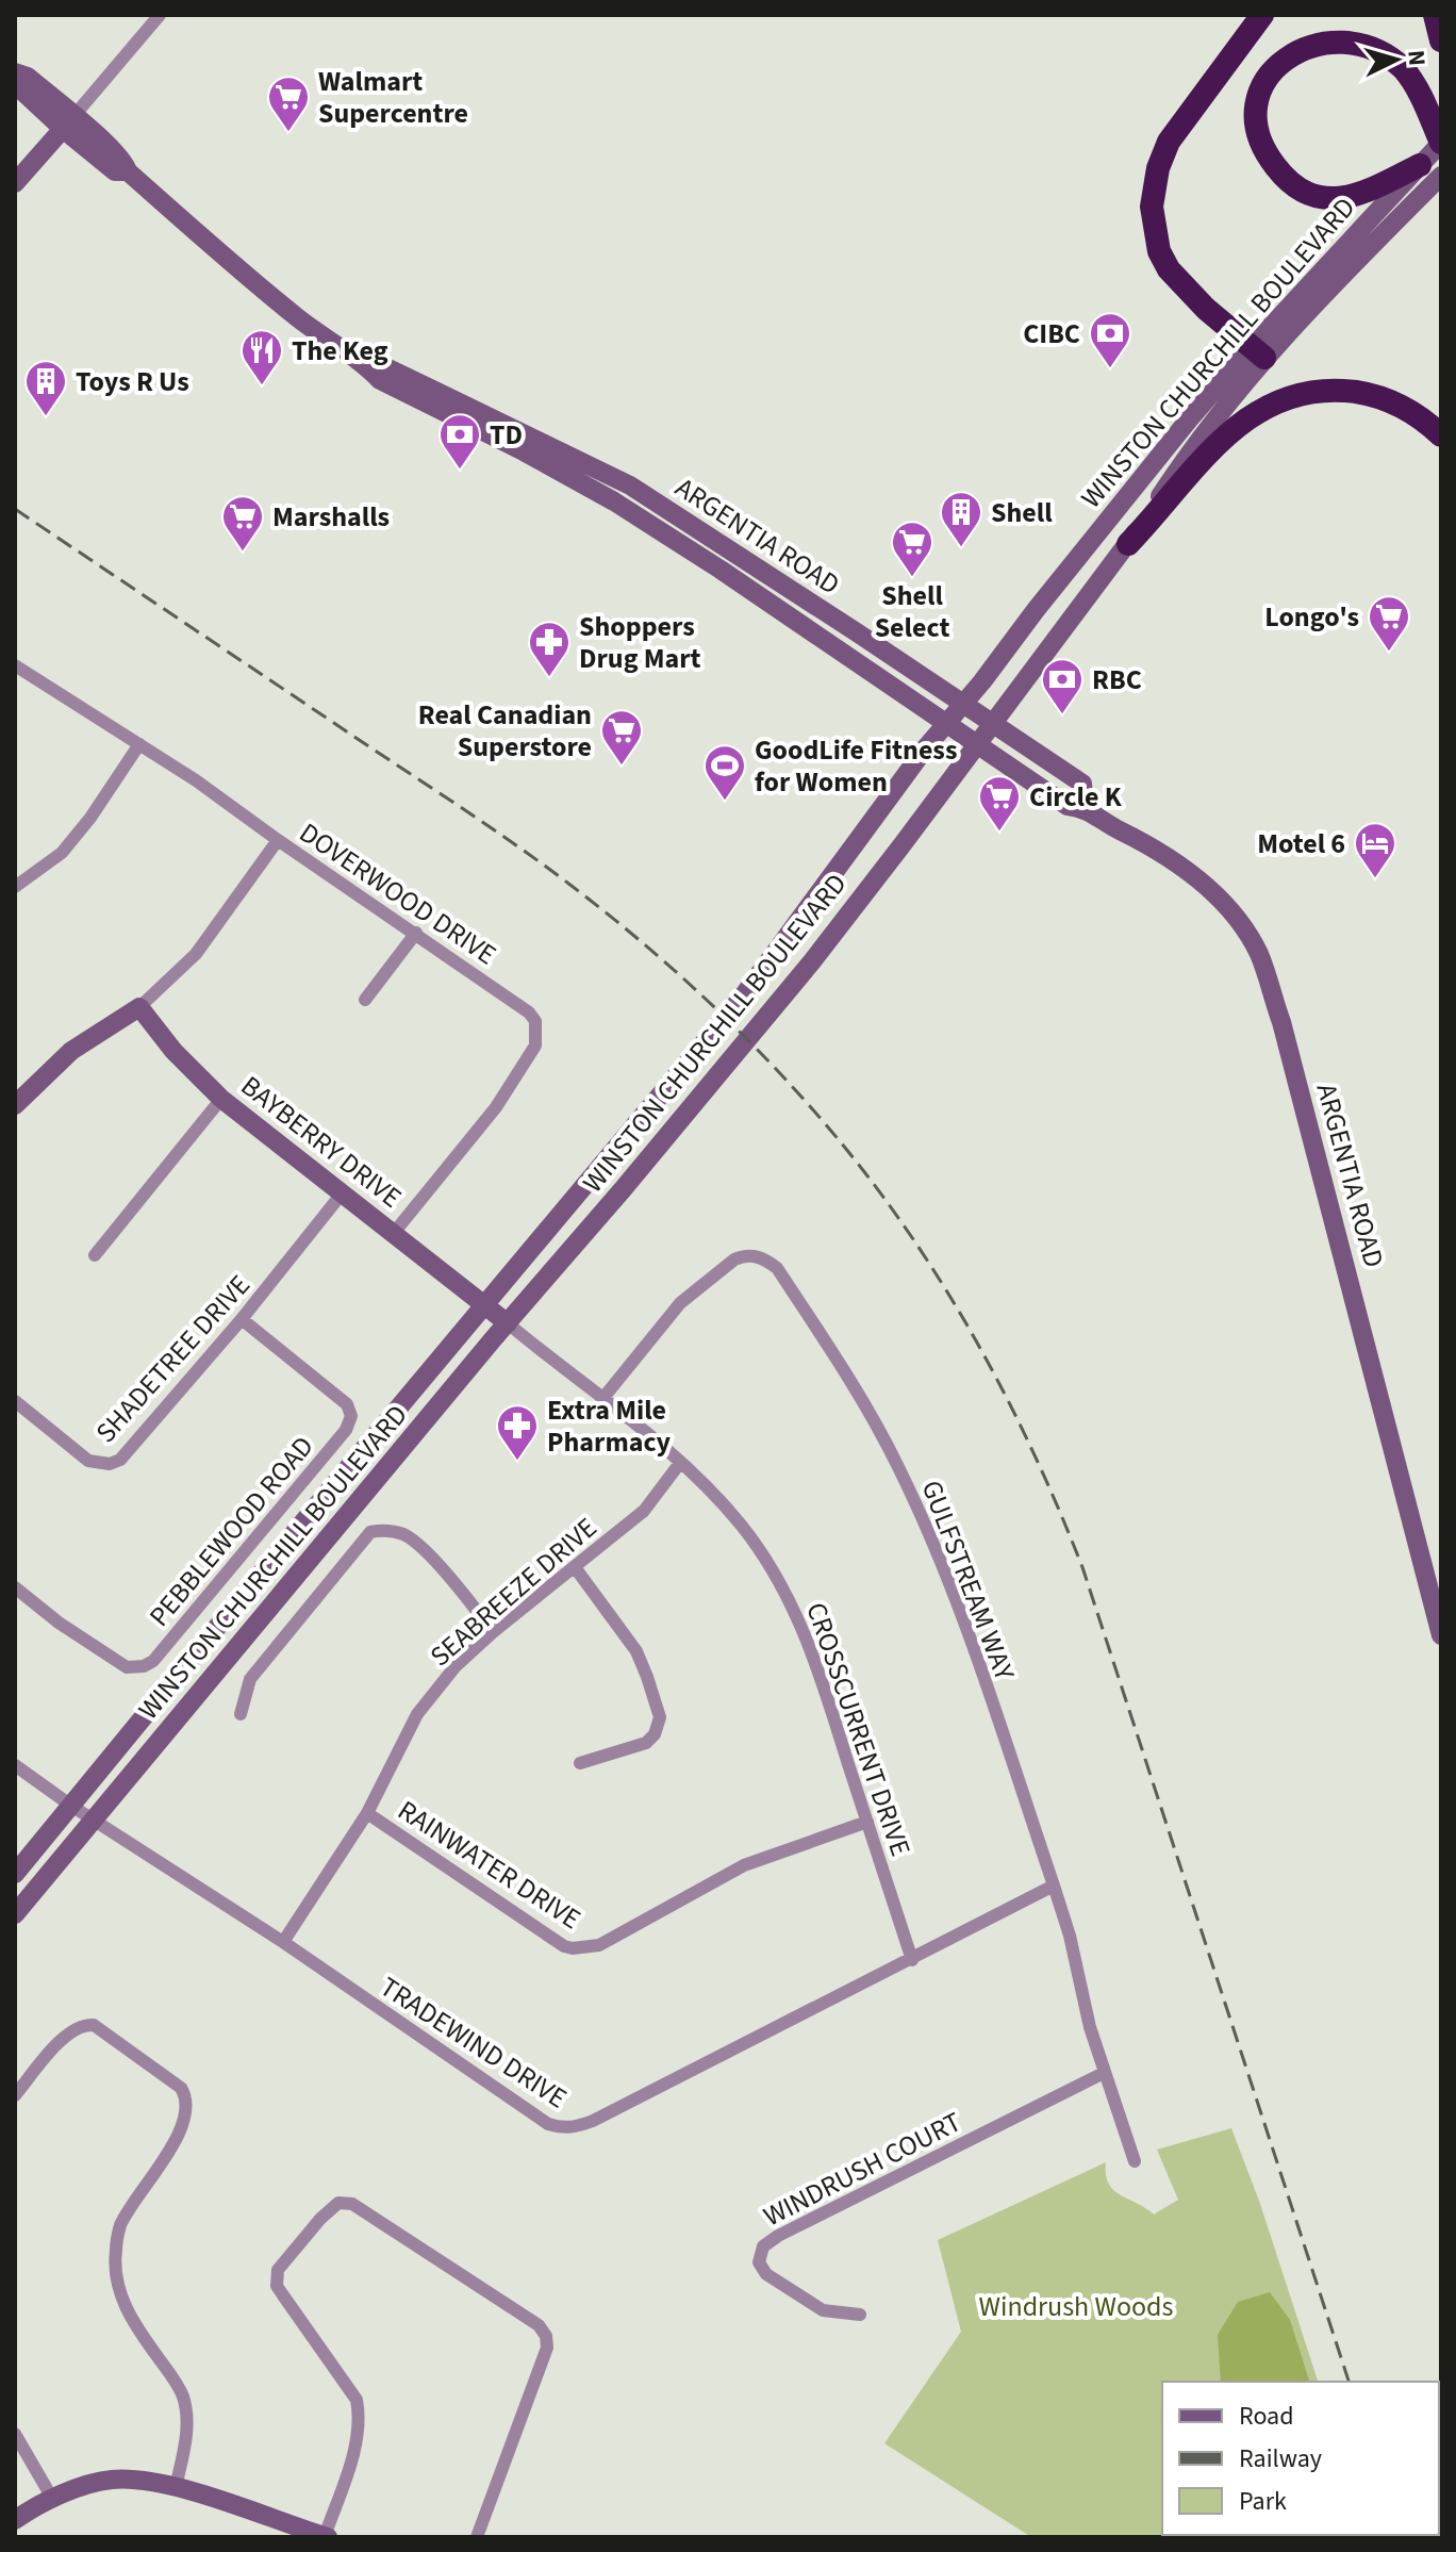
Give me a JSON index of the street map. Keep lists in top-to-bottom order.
{
  "streets": {
    "main road": ["WINSTON CHURCHILL BOULEVARD", "ARGENTIA ROAD", "BAYBERRY DRIVE"],
    "street": [
      "DOVERWOOD DRIVE",
      "SHADETREE DRIVE",
      "PEBBLEWOOD ROAD",
      "GULFSTREAM WAY",
      "SEABREEZE DRIVE",
      "CROSSCURRENT DRIVE",
      "RAINWATER DRIVE",
      "TRADEWIND DRIVE",
      "WINDRUSH COURT"
    ]
  },
  "crossings": [
    ["WINSTON CHURCHILL BOULEVARD", "ARGENTIA ROAD"],
    ["WINSTON CHURCHILL BOULEVARD", "BAYBERRY DRIVE"],
    ["WINSTON CHURCHILL BOULEVARD", "CROSSCURRENT DRIVE"],
    ["WINSTON CHURCHILL BOULEVARD", "TRADEWIND DRIVE"],
    ["DOVERWOOD DRIVE", "BAYBERRY DRIVE"],
    ["BAYBERRY DRIVE", "SHADETREE DRIVE"],
    ["BAYBERRY DRIVE", "CROSSCURRENT DRIVE"],
    ["SHADETREE DRIVE", "PEBBLEWOOD ROAD"],
    ["GULFSTREAM WAY", "CROSSCURRENT DRIVE"],
    ["GULFSTREAM WAY", "TRADEWIND DRIVE"],
    ["GULFSTREAM WAY", "WINDRUSH COURT"],
    ["SEABREEZE DRIVE", "CROSSCURRENT DRIVE"],
    ["SEABREEZE DRIVE", "RAINWATER DRIVE"],
    ["SEABREEZE DRIVE", "TRADEWIND DRIVE"],
    ["CROSSCURRENT DRIVE", "RAINWATER DRIVE"],
    ["CROSSCURRENT DRIVE", "TRADEWIND DRIVE"]
  ],
  "parks": ["Windrush Woods"],
  "places": {
    "supermarket": [
      "Walmart Supercentre",
      "Marshalls",
      "Shell Select",
      "Longo's",
      "Real Canadian Superstore",
      "Circle K"
    ],
    "bank": ["CIBC", "TD", "RBC"],
    "restaurant": ["The Keg"],
    "building": ["Toys R Us", "Shell"],
    "pharmacy": ["Shoppers Drug Mart", "Extra Mile Pharmacy"],
    "sports": ["GoodLife Fitness for Women"],
    "hotel": ["Motel 6"]
  },
  "legend": ["Road", "Railway", "Park"],
  "north": "right"
}
